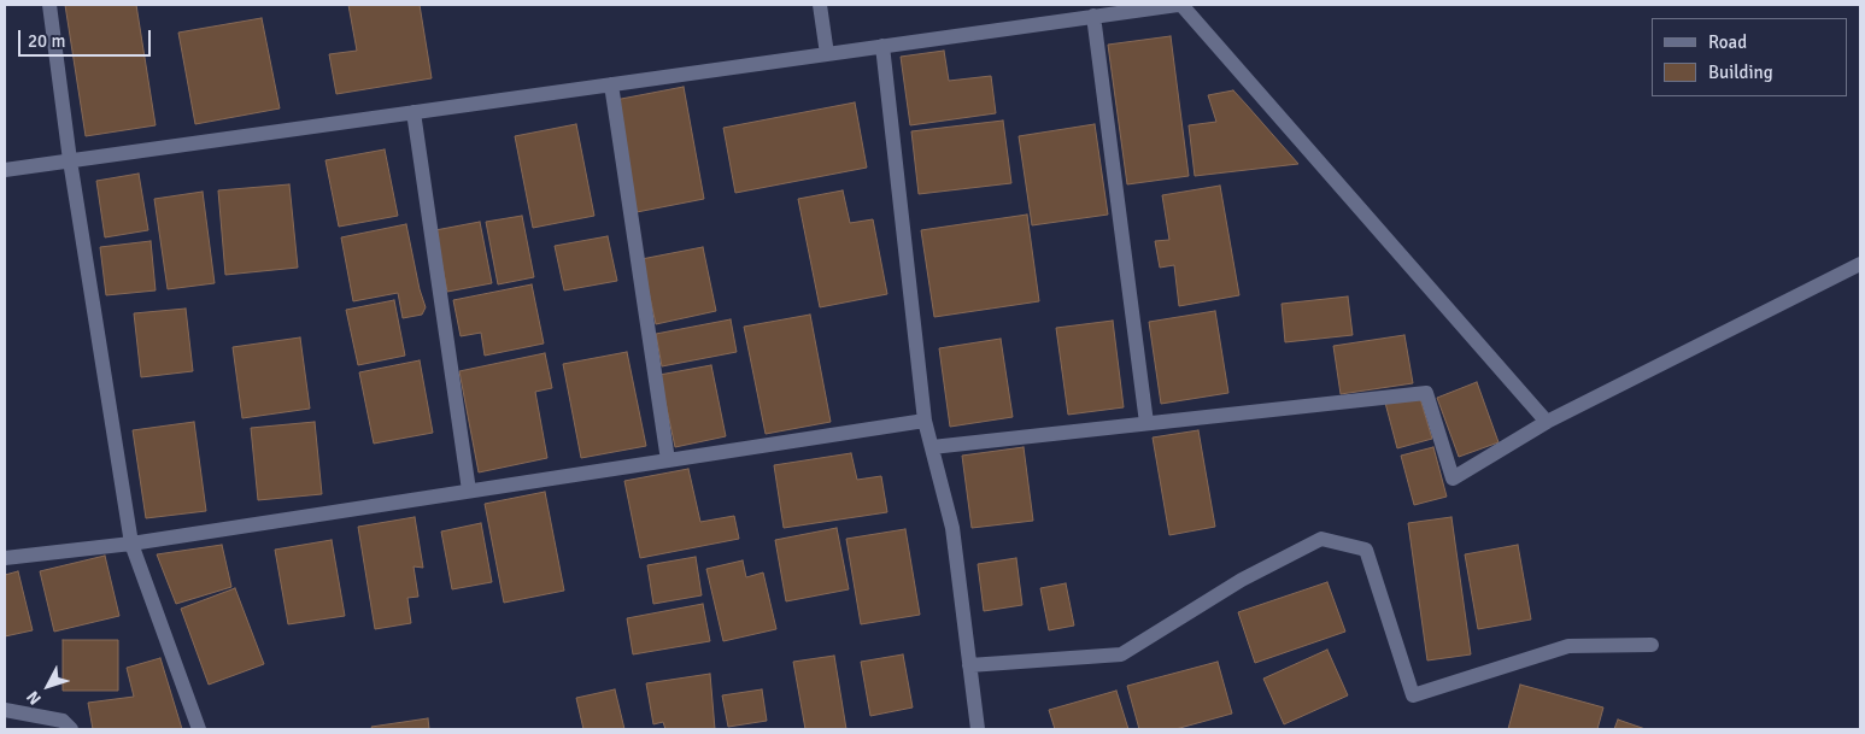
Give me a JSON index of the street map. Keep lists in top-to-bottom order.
{
  "legend": ["Road", "Building"],
  "scale_bar": "20 m",
  "north": "bottom left"
}
